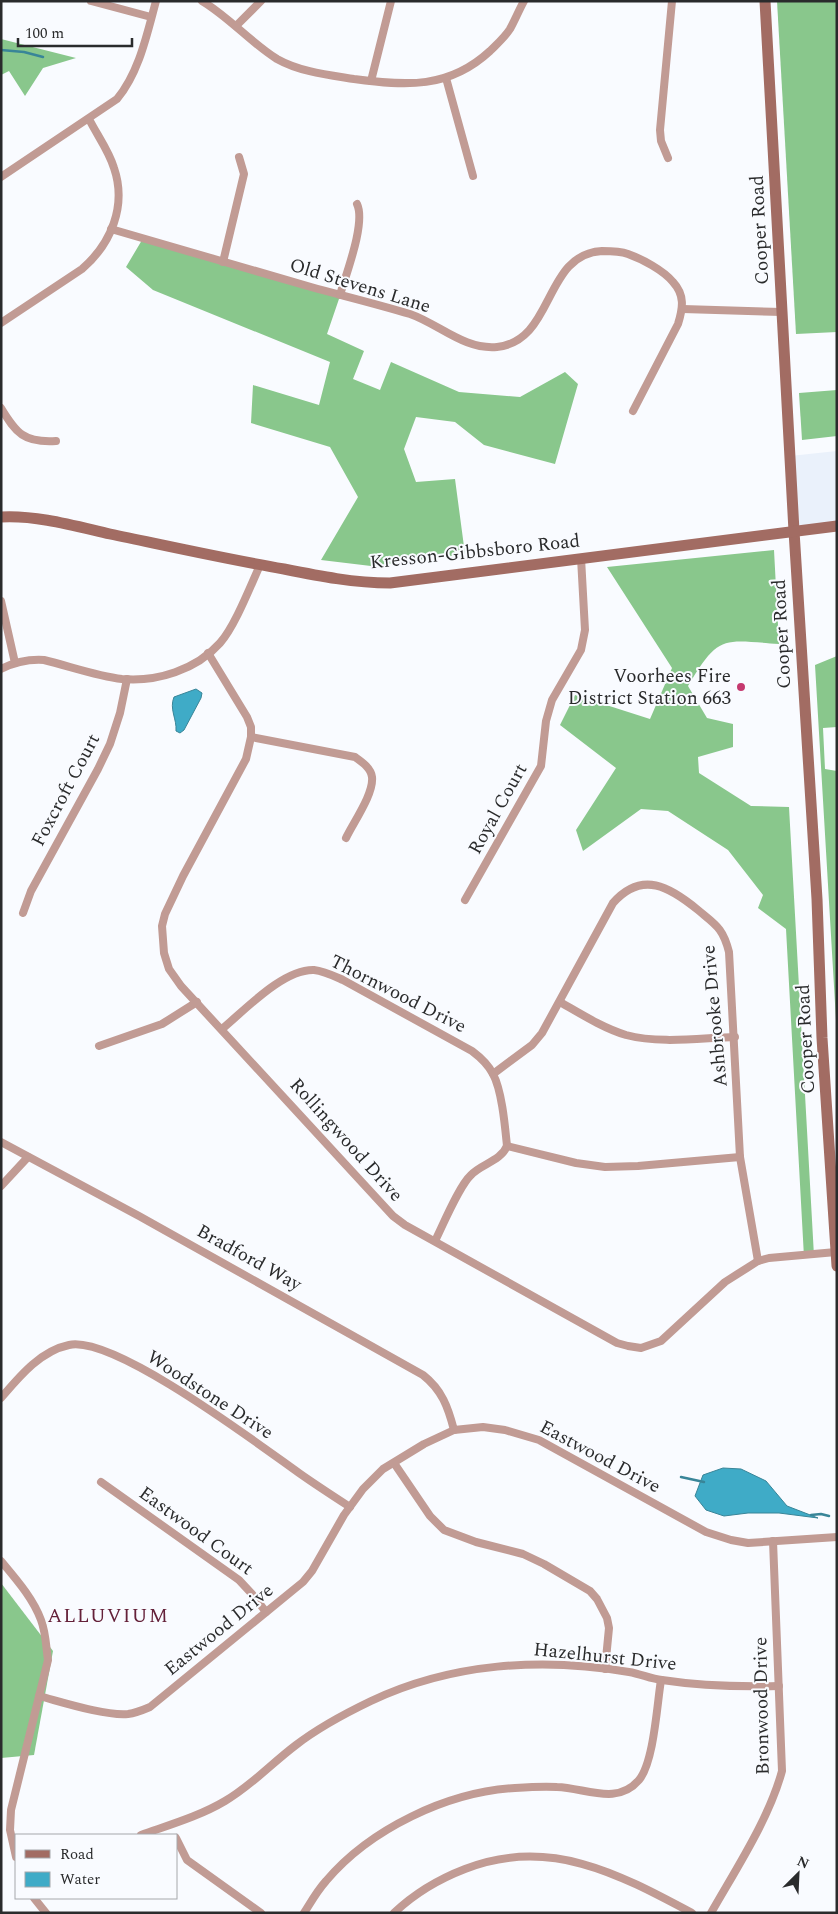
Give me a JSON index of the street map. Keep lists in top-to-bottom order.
{
  "streets": {
    "street": [
      "Cooper Road",
      "Old Stevens Lane",
      "Kresson-Gibbsboro Road",
      "Foxcroft Court",
      "Royal Court",
      "Thornwood Drive",
      "Ashbrooke Drive",
      "Rollingwood Drive",
      "Bradford Way",
      "Woodstone Drive",
      "Eastwood Drive",
      "Eastwood Court",
      "Hazelhurst Drive",
      "Bronwood Drive"
    ]
  },
  "crossings": [
    ["Cooper Road", "Kresson-Gibbsboro Road"],
    ["Cooper Road", "Rollingwood Drive"],
    ["Kresson-Gibbsboro Road", "Royal Court"],
    ["Thornwood Drive", "Ashbrooke Drive"],
    ["Thornwood Drive", "Rollingwood Drive"],
    ["Ashbrooke Drive", "Rollingwood Drive"],
    ["Bradford Way", "Eastwood Drive"],
    ["Woodstone Drive", "Eastwood Drive"],
    ["Eastwood Drive", "Eastwood Court"],
    ["Eastwood Drive", "Bronwood Drive"],
    ["Hazelhurst Drive", "Bronwood Drive"]
  ],
  "districts": ["ALLUVIUM"],
  "places": ["Voorhees Fire District Station 663"],
  "legend": ["Road", "Water"],
  "scale_bar": "100 m",
  "north": "top right"
}
